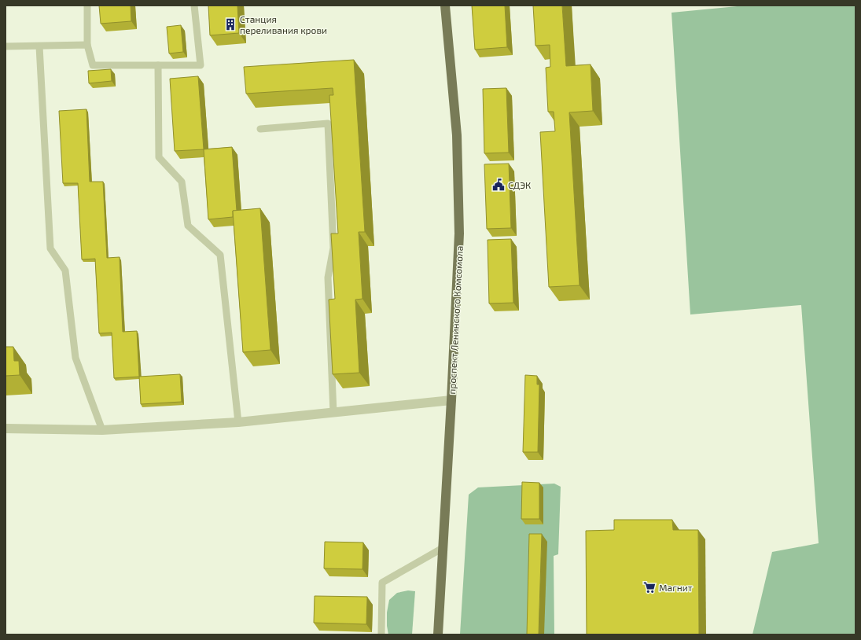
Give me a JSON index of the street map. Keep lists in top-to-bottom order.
{
  "streets": {
    "main road": ["проспект Ленинского Комсомола"]
  },
  "places": {
    "building": ["Станция переливания крови"],
    "public building": ["СДЭК"],
    "supermarket": ["Магнит"]
  }
}
